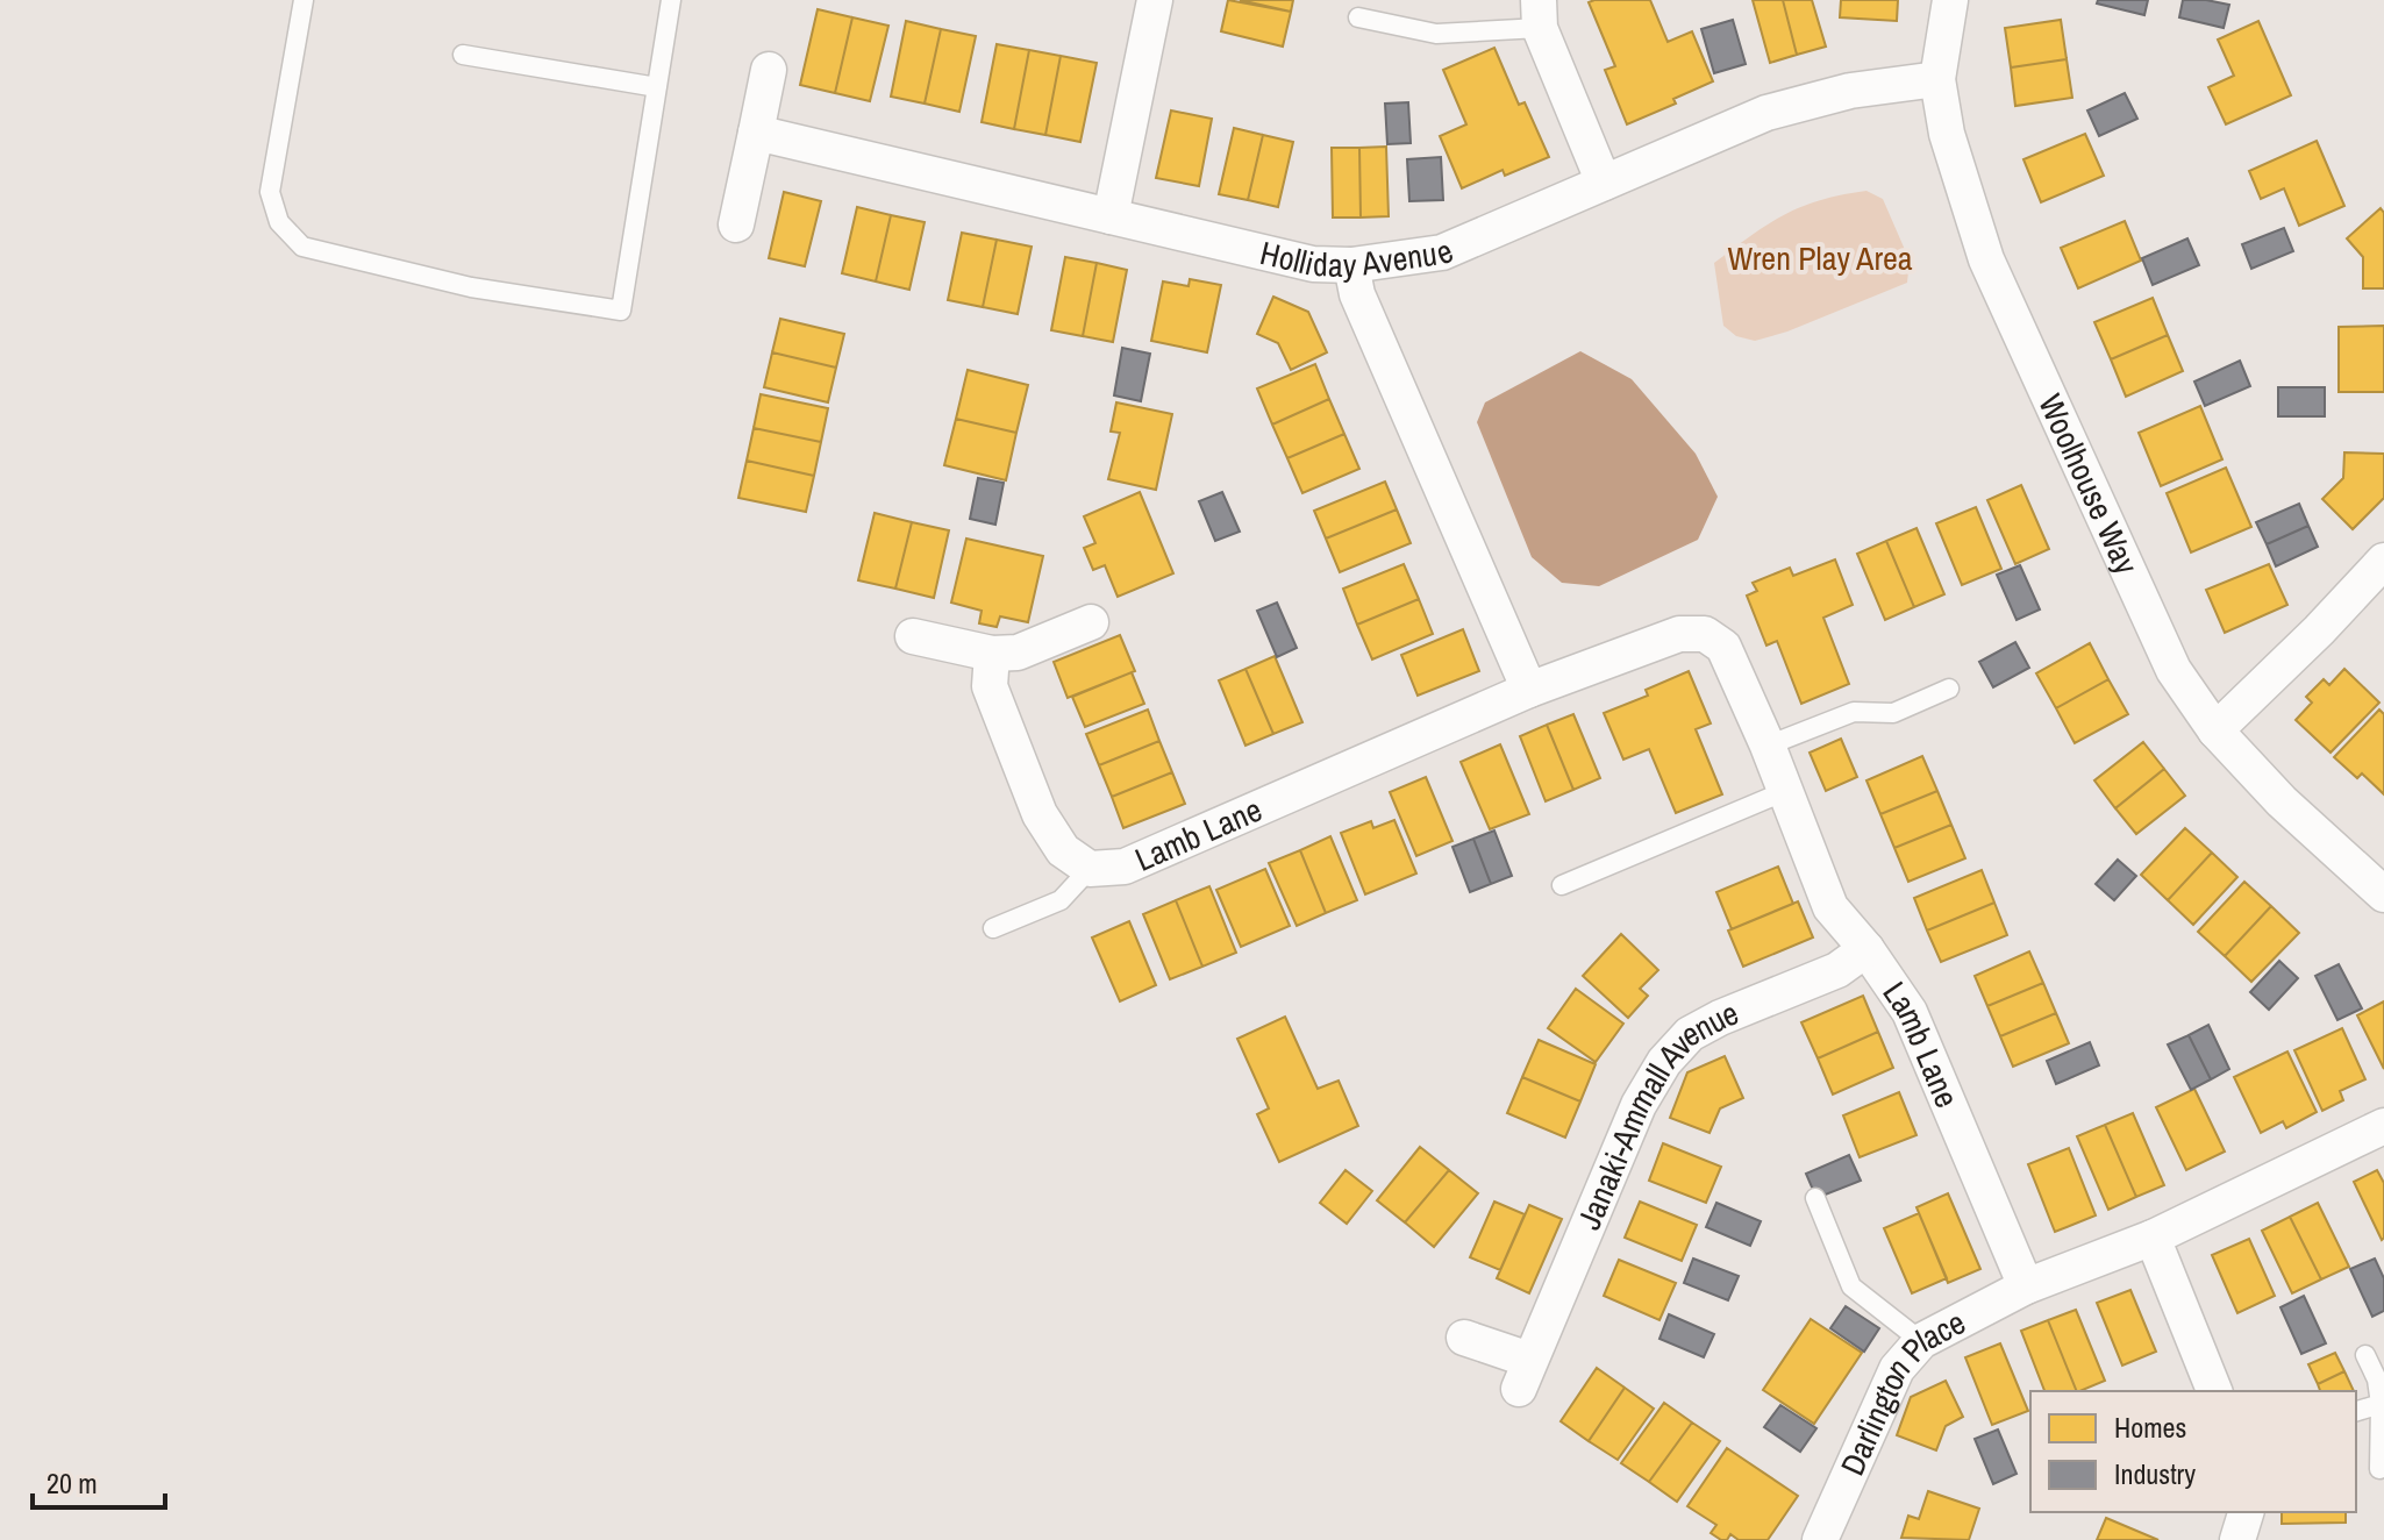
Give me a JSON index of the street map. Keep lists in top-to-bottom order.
{
  "streets": {
    "street": [
      "Holliday Avenue",
      "Woolhouse Way",
      "Lamb Lane",
      "Janaki-Ammall Avenue",
      "Darlington Place"
    ]
  },
  "crossings": [
    ["Holliday Avenue", "Woolhouse Way"],
    ["Lamb Lane", "Janaki-Ammall Avenue"],
    ["Lamb Lane", "Darlington Place"]
  ],
  "parks": ["Wren Play Area"],
  "legend": ["Homes", "Industry"],
  "scale_bar": "20 m"
}
